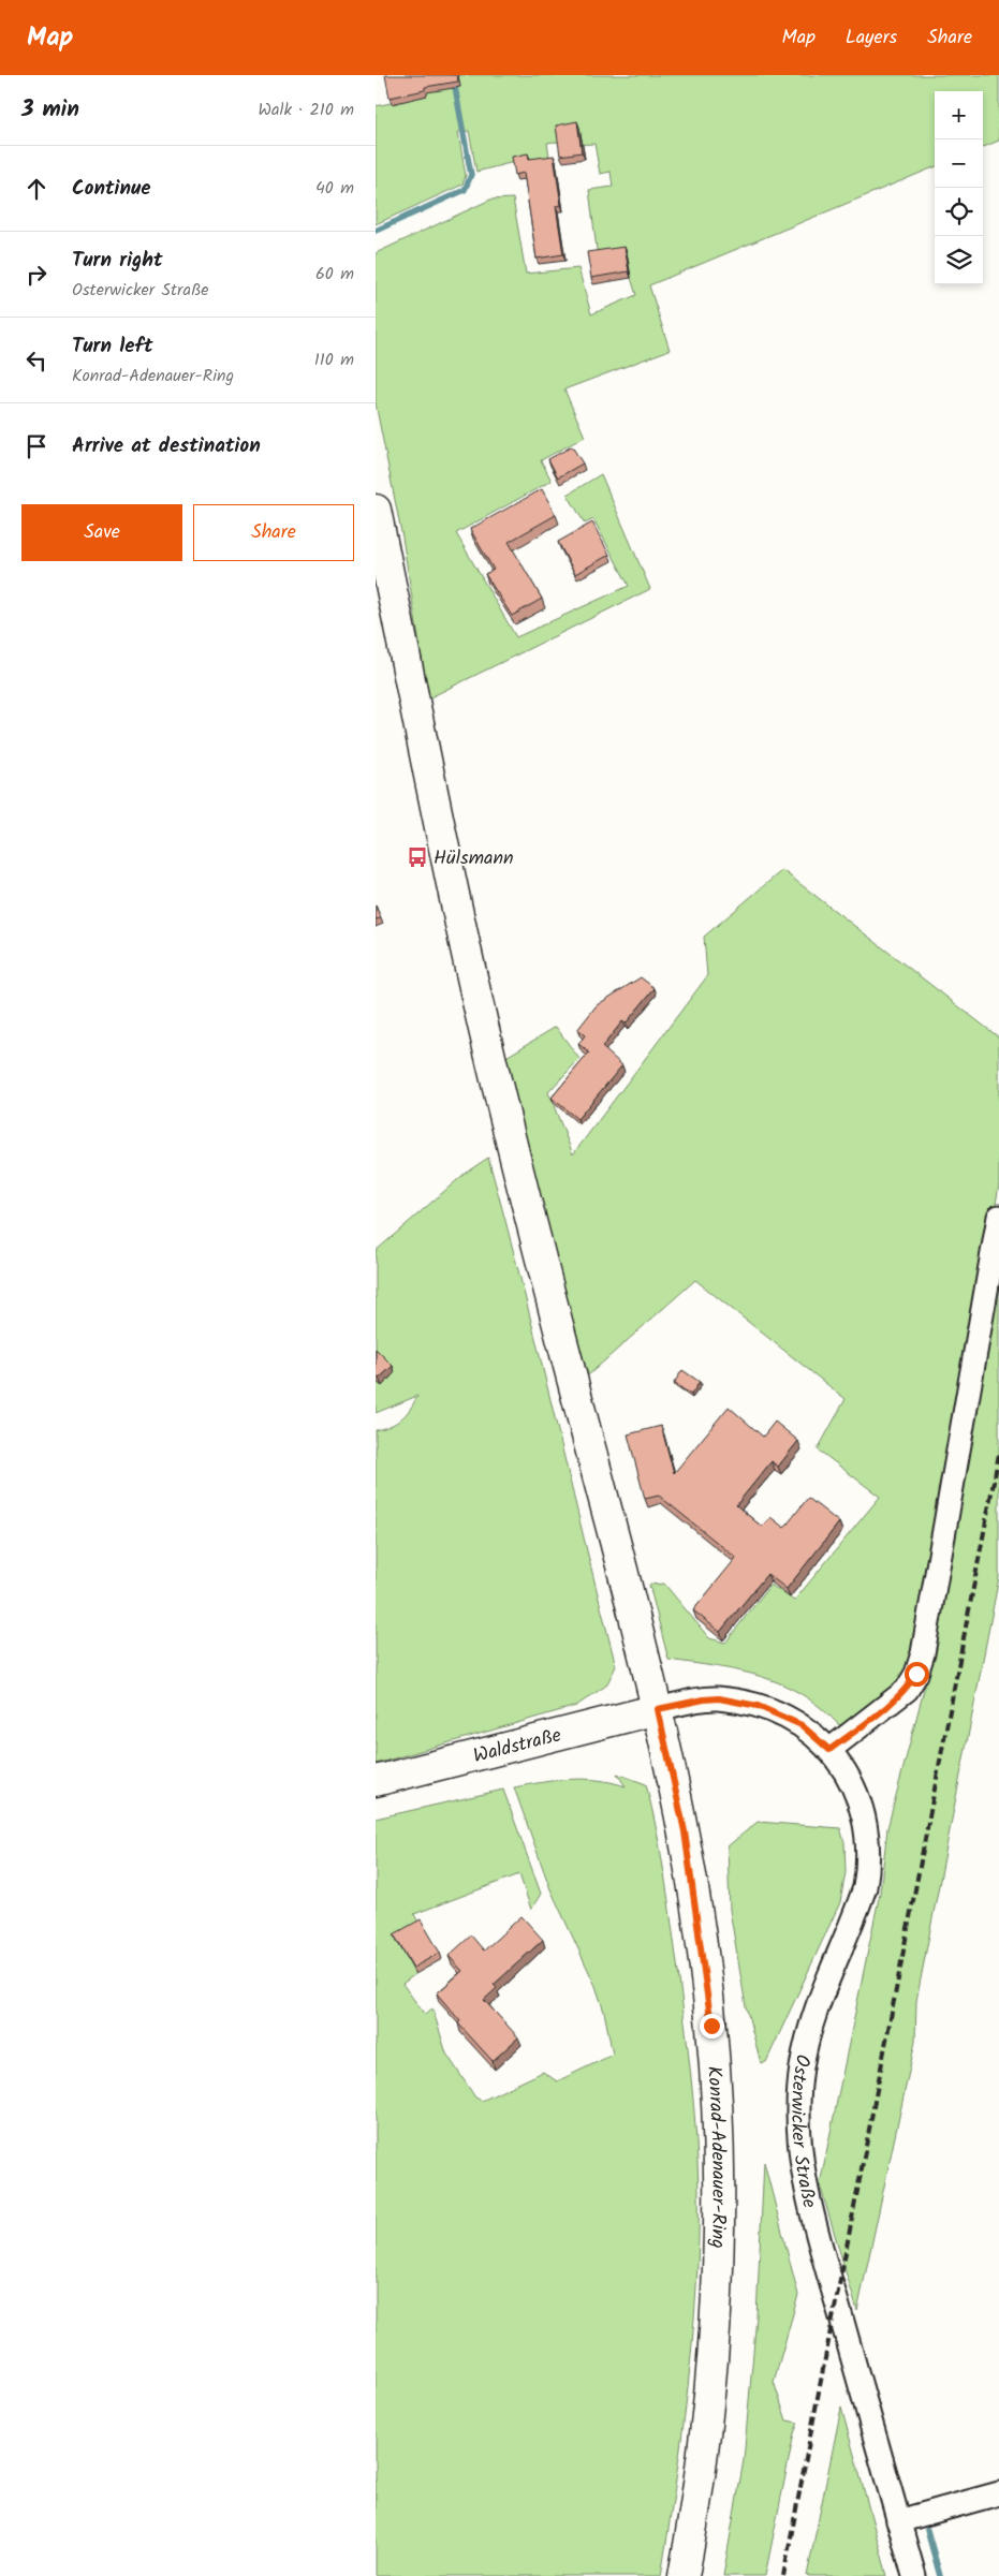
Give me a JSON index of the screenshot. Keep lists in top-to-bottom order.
{
  "streets": {
    "main road": ["Waldstraße", "Konrad-Adenauer-Ring"],
    "street": ["Osterwicker Straße"]
  },
  "crossings": [
    ["Waldstraße", "Osterwicker Straße"],
    ["Waldstraße", "Konrad-Adenauer-Ring"],
    ["Osterwicker Straße", "Konrad-Adenauer-Ring"]
  ],
  "places": {
    "bus stop": ["Hülsmann"]
  },
  "page": {
    "header": "Map",
    "nav": ["Map", "Layers", "Share"],
    "heading": ["3 min", "Walk · 210 m"],
    "map_buttons": ["+", "−"],
    "list": [
      ["Continue", "40 m"],
      ["Turn right", "Osterwicker Straße", "60 m"],
      ["Turn left", "Konrad-Adenauer-Ring", "110 m"],
      "Arrive at destination"
    ],
    "buttons": ["Save", "Share"]
  }
}
